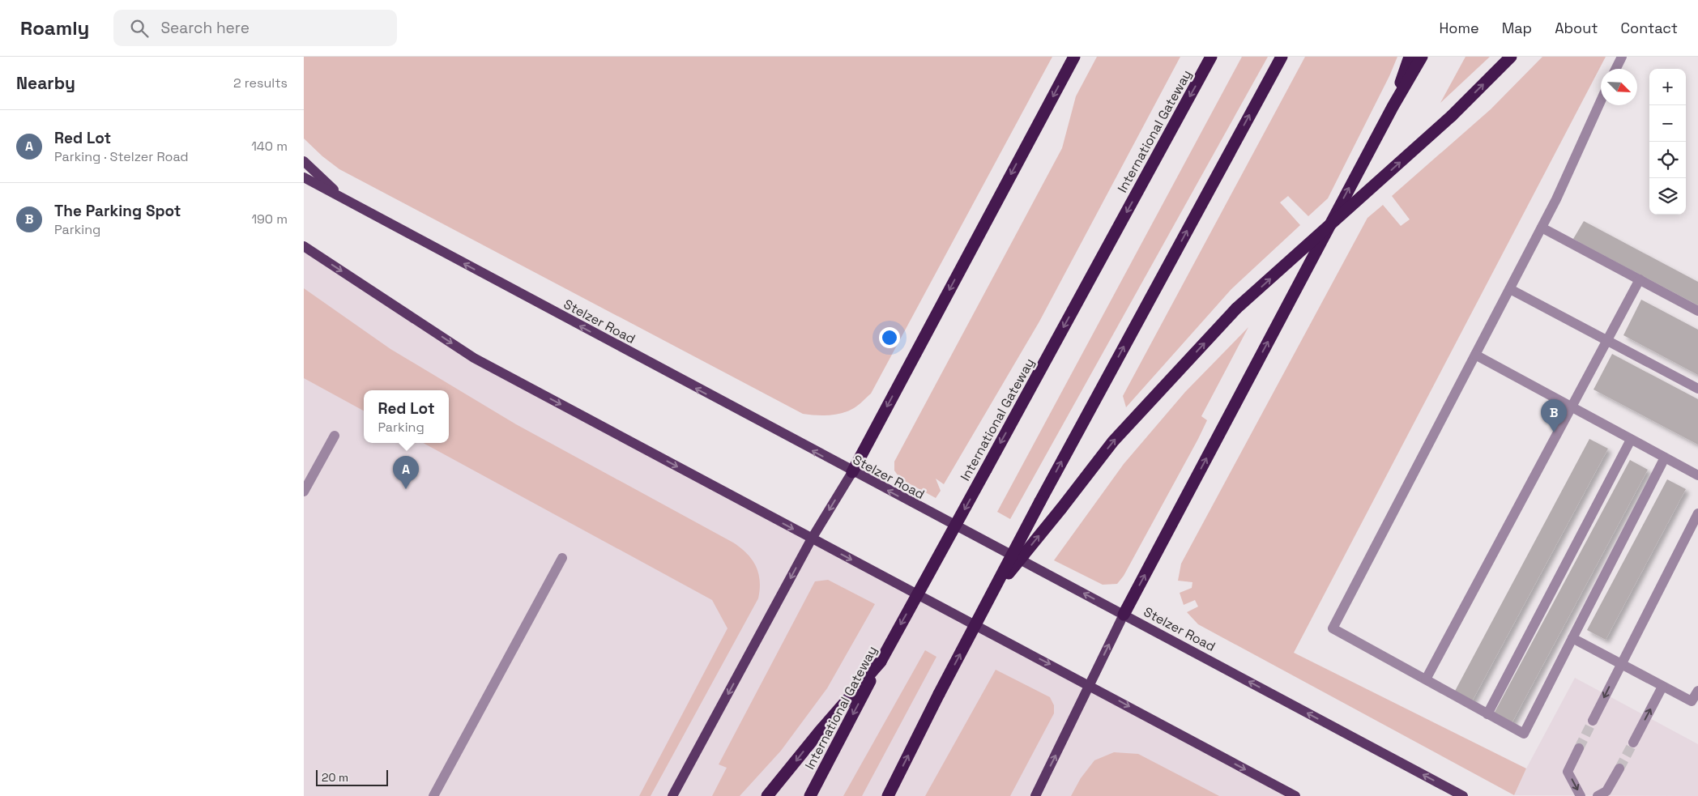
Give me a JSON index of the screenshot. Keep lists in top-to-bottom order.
{
  "streets": {
    "highway": ["International Gateway"],
    "main road": ["Stelzer Road"]
  },
  "scale_bar": "20 m",
  "north": "bottom right",
  "page": {
    "header": "Roamly",
    "search": "Search here",
    "nav": [
      "Home",
      "Map",
      "About",
      "Contact"
    ],
    "heading": ["Nearby", "2 results"],
    "map_buttons": ["+", "−"],
    "list": [
      {
        "mark": "A",
        "name": "Red Lot",
        "note": "Parking · Stelzer Road",
        "value": "140 m"
      },
      {
        "mark": "B",
        "name": "The Parking Spot",
        "note": "Parking",
        "value": "190 m"
      }
    ],
    "popup": ["Red Lot", "Parking"],
    "pins": ["B", "A"],
    "scale": "20 m"
  }
}
